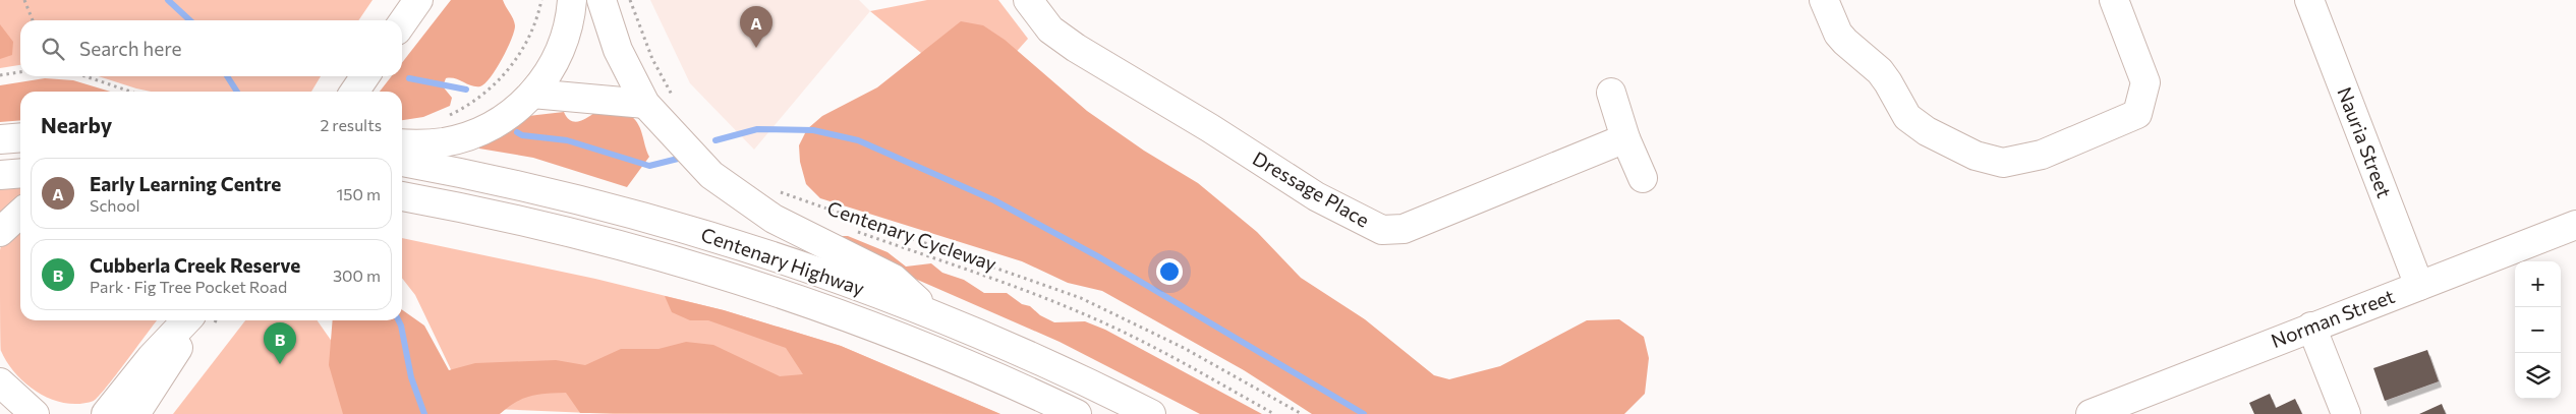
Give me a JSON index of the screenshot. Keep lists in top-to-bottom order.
{
  "streets": {
    "main road": [
      "Nauria Street",
      "Dressage Place",
      "Centenary Highway",
      "Norman Street"
    ],
    "path": ["Centenary Cycleway"]
  },
  "crossings": [
    ["Nauria Street", "Norman Street"]
  ],
  "page": {
    "pins": ["A", "B"],
    "search": "Search here",
    "heading": ["Nearby", "2 results"],
    "list": [
      {
        "mark": "A",
        "name": "Early Learning Centre",
        "note": "School",
        "value": "150 m"
      },
      {
        "mark": "B",
        "name": "Cubberla Creek Reserve",
        "note": "Park · Fig Tree Pocket Road",
        "value": "300 m"
      }
    ],
    "map_buttons": ["+", "−"]
  }
}
